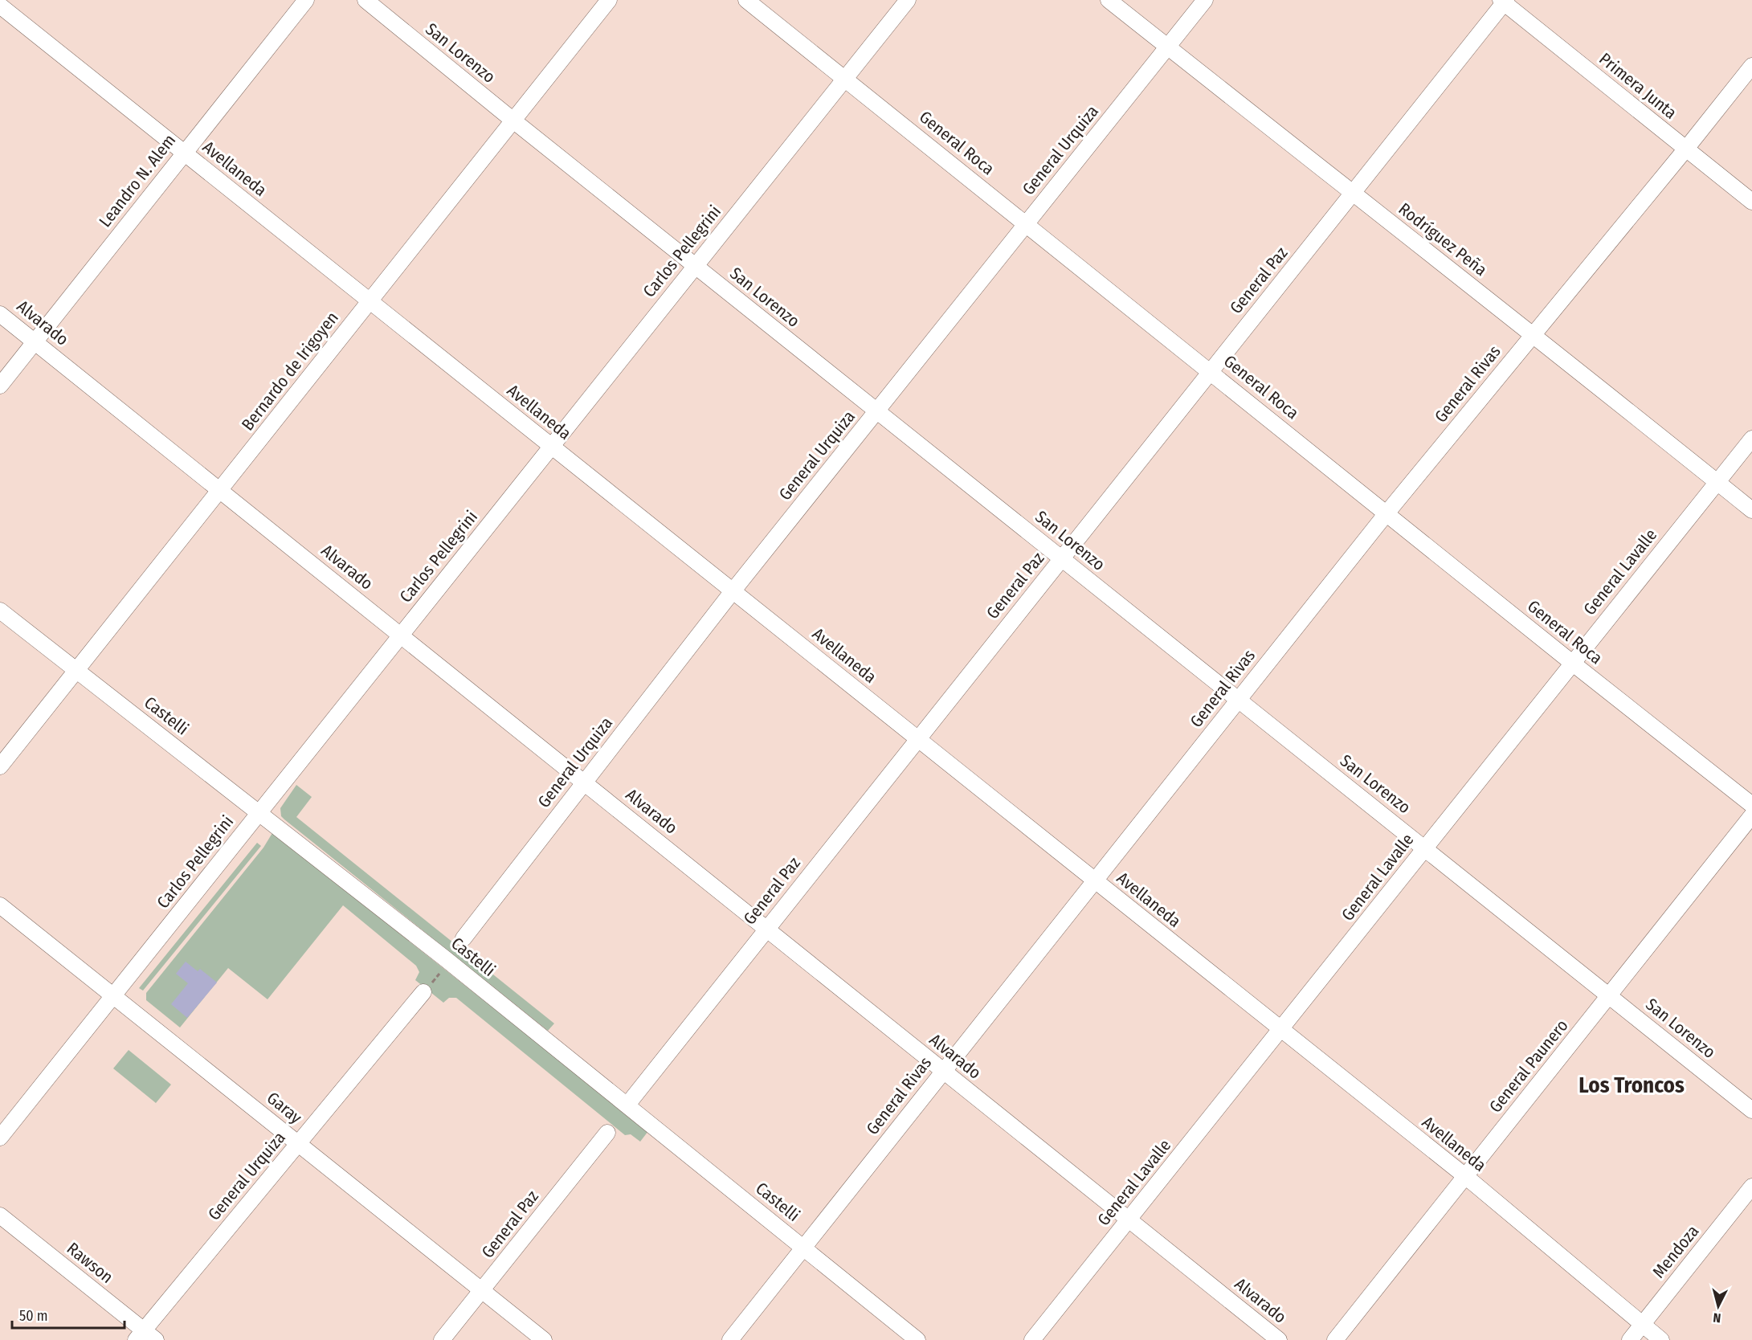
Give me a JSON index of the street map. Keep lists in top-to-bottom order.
{
  "streets": {
    "street": [
      "San Lorenzo",
      "Primera Junta",
      "General Roca",
      "General Urquiza",
      "Avellaneda",
      "Leandro N. Alem",
      "Rodríguez Peña",
      "Carlos Pellegrini",
      "General Paz",
      "Alvarado",
      "Bernardo de Irigoyen",
      "General Rivas",
      "General Lavalle",
      "Castelli",
      "General Paunero",
      "Garay",
      "Mendoza",
      "Rawson"
    ]
  },
  "crossings": [
    ["San Lorenzo", "General Urquiza"],
    ["San Lorenzo", "Carlos Pellegrini"],
    ["San Lorenzo", "General Paz"],
    ["San Lorenzo", "Bernardo de Irigoyen"],
    ["San Lorenzo", "General Rivas"],
    ["San Lorenzo", "General Lavalle"],
    ["San Lorenzo", "General Paunero"],
    ["Primera Junta", "General Paz"],
    ["Primera Junta", "General Rivas"],
    ["General Roca", "General Urquiza"],
    ["General Roca", "Carlos Pellegrini"],
    ["General Roca", "General Paz"],
    ["General Roca", "General Rivas"],
    ["General Roca", "General Lavalle"],
    ["General Urquiza", "Avellaneda"],
    ["General Urquiza", "Rodríguez Peña"],
    ["General Urquiza", "Alvarado"],
    ["General Urquiza", "Garay"],
    ["General Urquiza", "Rawson"],
    ["Avellaneda", "Leandro N. Alem"],
    ["Avellaneda", "Carlos Pellegrini"],
    ["Avellaneda", "General Paz"],
    ["Avellaneda", "Bernardo de Irigoyen"],
    ["Avellaneda", "General Rivas"],
    ["Avellaneda", "General Lavalle"],
    ["Avellaneda", "General Paunero"],
    ["Avellaneda", "Mendoza"],
    ["Leandro N. Alem", "Alvarado"],
    ["Rodríguez Peña", "General Paz"],
    ["Rodríguez Peña", "General Rivas"],
    ["Rodríguez Peña", "General Lavalle"],
    ["Carlos Pellegrini", "Alvarado"],
    ["Carlos Pellegrini", "Castelli"],
    ["Carlos Pellegrini", "Garay"],
    ["General Paz", "Alvarado"],
    ["General Paz", "Castelli"],
    ["General Paz", "Garay"],
    ["Alvarado", "Bernardo de Irigoyen"],
    ["Alvarado", "General Rivas"],
    ["Alvarado", "General Lavalle"],
    ["Bernardo de Irigoyen", "Castelli"],
    ["General Rivas", "Castelli"]
  ],
  "districts": ["Los Troncos"],
  "scale_bar": "50 m",
  "north": "bottom"
}
